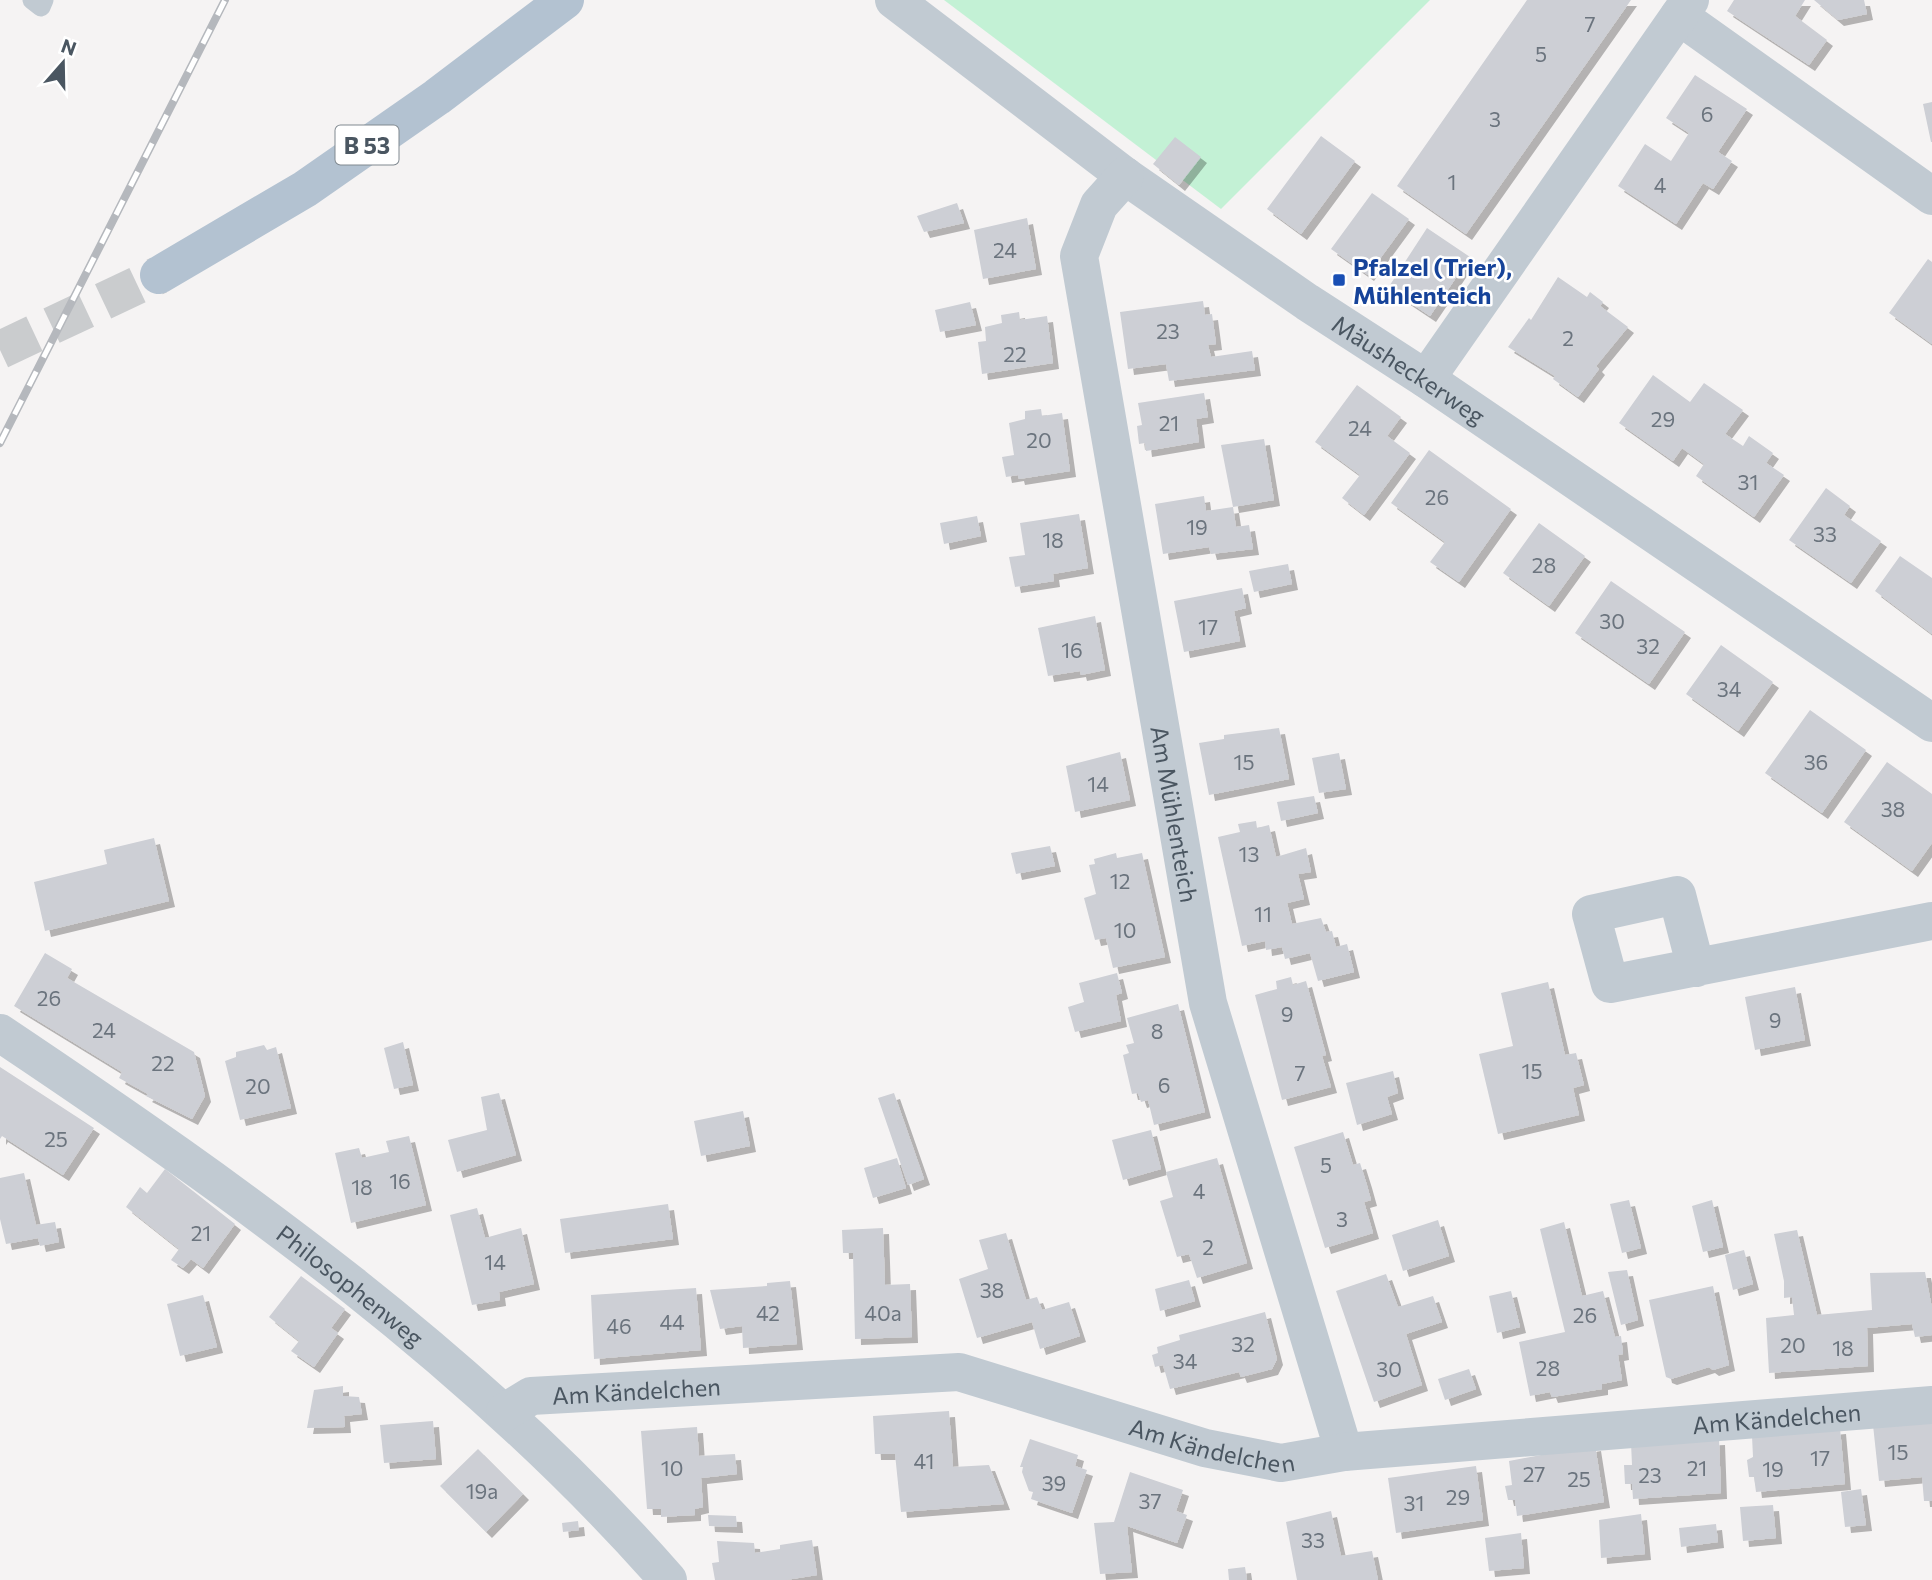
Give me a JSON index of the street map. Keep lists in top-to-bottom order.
{
  "streets": {
    "main road": ["B 53"],
    "street": [
      "Mäusheckerweg",
      "Am Mühlenteich",
      "Philosophenweg",
      "Am Kändelchen"
    ]
  },
  "crossings": [
    ["Mäusheckerweg", "Am Mühlenteich"],
    ["Am Mühlenteich", "Am Kändelchen"],
    ["Philosophenweg", "Am Kändelchen"]
  ],
  "places": {
    "transit": ["Pfalzel (Trier), Mühlenteich"]
  },
  "house_numbers": [
    "7",
    "5",
    "6",
    "3",
    "1",
    "4",
    "24",
    "23",
    "2",
    "22",
    "29",
    "21",
    "24",
    "20",
    "31",
    "26",
    "19",
    "33",
    "18",
    "28",
    "30",
    "17",
    "32",
    "16",
    "34",
    "15",
    "36",
    "14",
    "38",
    "13",
    "12",
    "11",
    "10",
    "26",
    "9",
    "9",
    "24",
    "8",
    "22",
    "15",
    "7",
    "6",
    "20",
    "25",
    "5",
    "16",
    "18",
    "4",
    "3",
    "21",
    "2",
    "14",
    "38",
    "42",
    "40a",
    "26",
    "44",
    "46",
    "32",
    "20",
    "18",
    "34",
    "28",
    "30",
    "15",
    "17",
    "41",
    "10",
    "21",
    "19",
    "27",
    "23",
    "25",
    "39",
    "19a",
    "29",
    "37",
    "31",
    "33"
  ],
  "north": "top"
}
